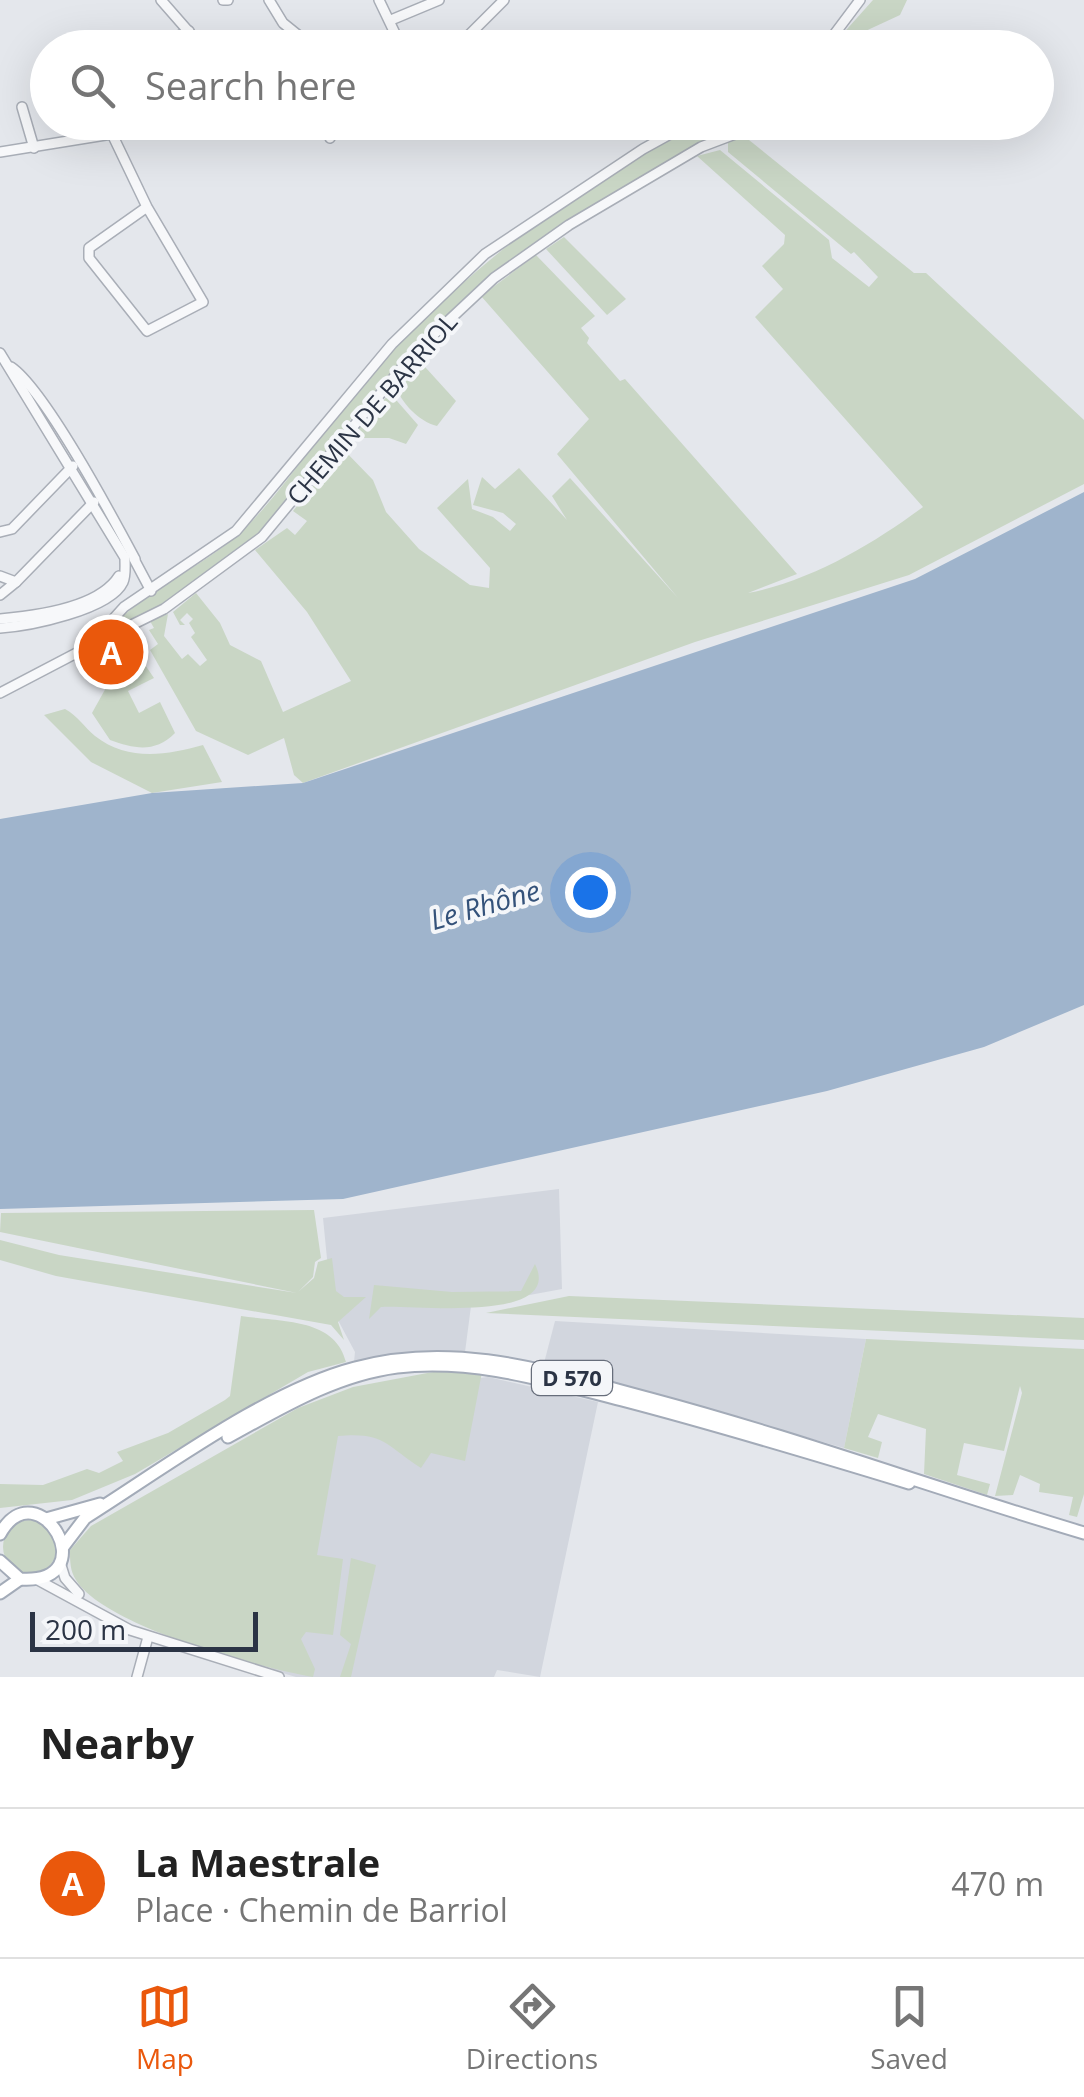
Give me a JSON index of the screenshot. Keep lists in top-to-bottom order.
{
  "streets": {
    "main road": ["D 570"],
    "street": ["CHEMIN DE BARRIOL"]
  },
  "water": ["Le Rhône"],
  "scale_bar": "200 m",
  "page": {
    "search": "Search here",
    "pins": "A",
    "scale": "200 m",
    "heading": "Nearby",
    "list": [
      {
        "mark": "A",
        "name": "La Maestrale",
        "note": "Place · Chemin de Barriol",
        "value": "470 m"
      }
    ],
    "nav": ["Map", "Directions", "Saved"]
  }
}
